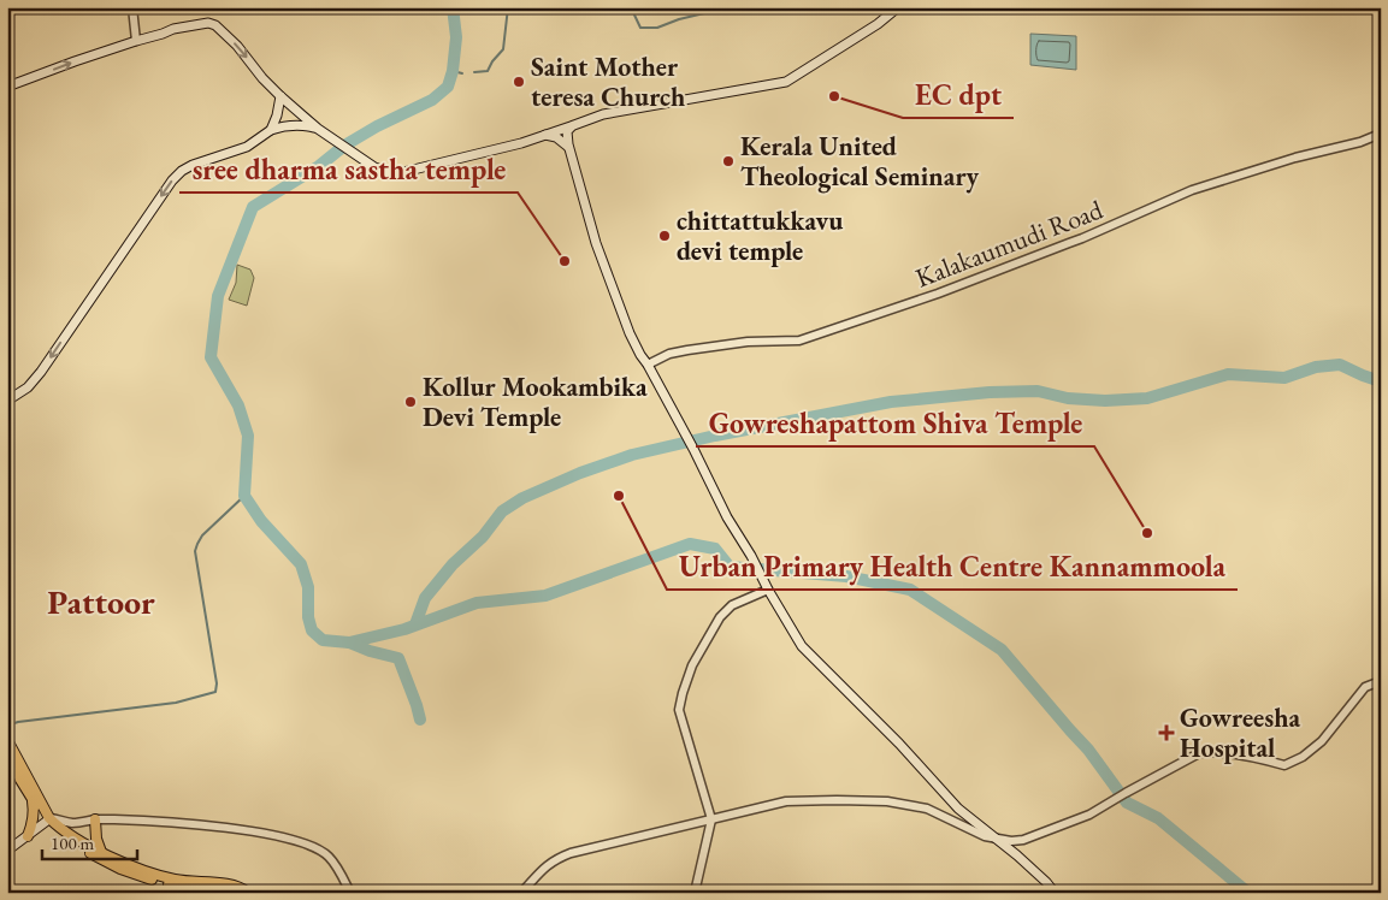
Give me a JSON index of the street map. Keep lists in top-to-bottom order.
{
  "streets": {
    "street": ["Kalakaumudi Road"]
  },
  "districts": ["Pattoor"],
  "places": {
    "other": [
      "Saint Mother teresa Church",
      "EC dpt",
      "Kerala United Theological Seminary",
      "chittattukkavu devi temple",
      "sree dharma sastha temple",
      "Kollur Mookambika Devi Temple",
      "Urban Primary Health Centre Kannammoola",
      "Gowreshapattom Shiva Temple"
    ],
    "health": ["Gowreesha Hospital"]
  },
  "scale_bar": "100 m"
}
